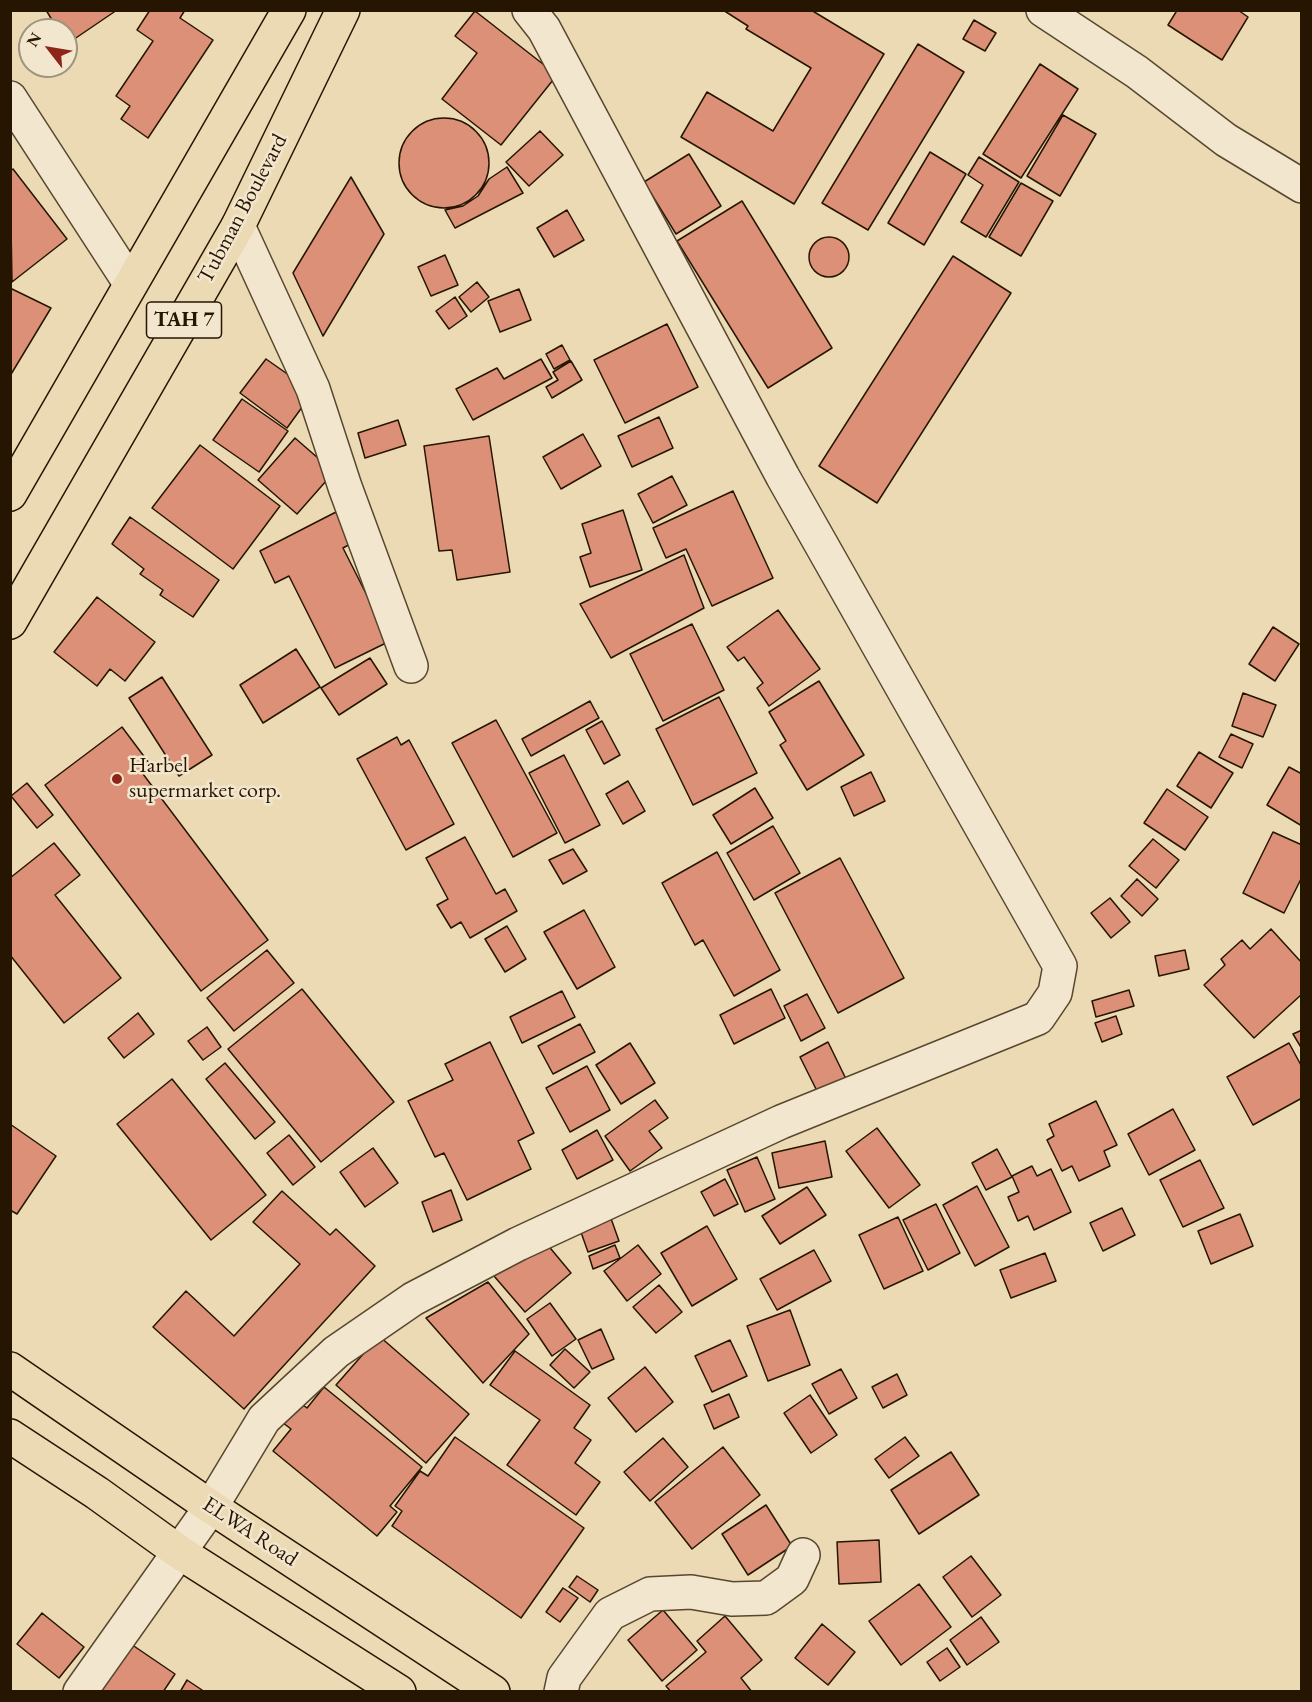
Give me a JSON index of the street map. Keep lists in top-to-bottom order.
{
  "streets": {
    "main road": ["Tubman Boulevard", "TAH 7", "ELWA Road"]
  },
  "places": ["Harbel supermarket corp."],
  "north": "top left"
}
